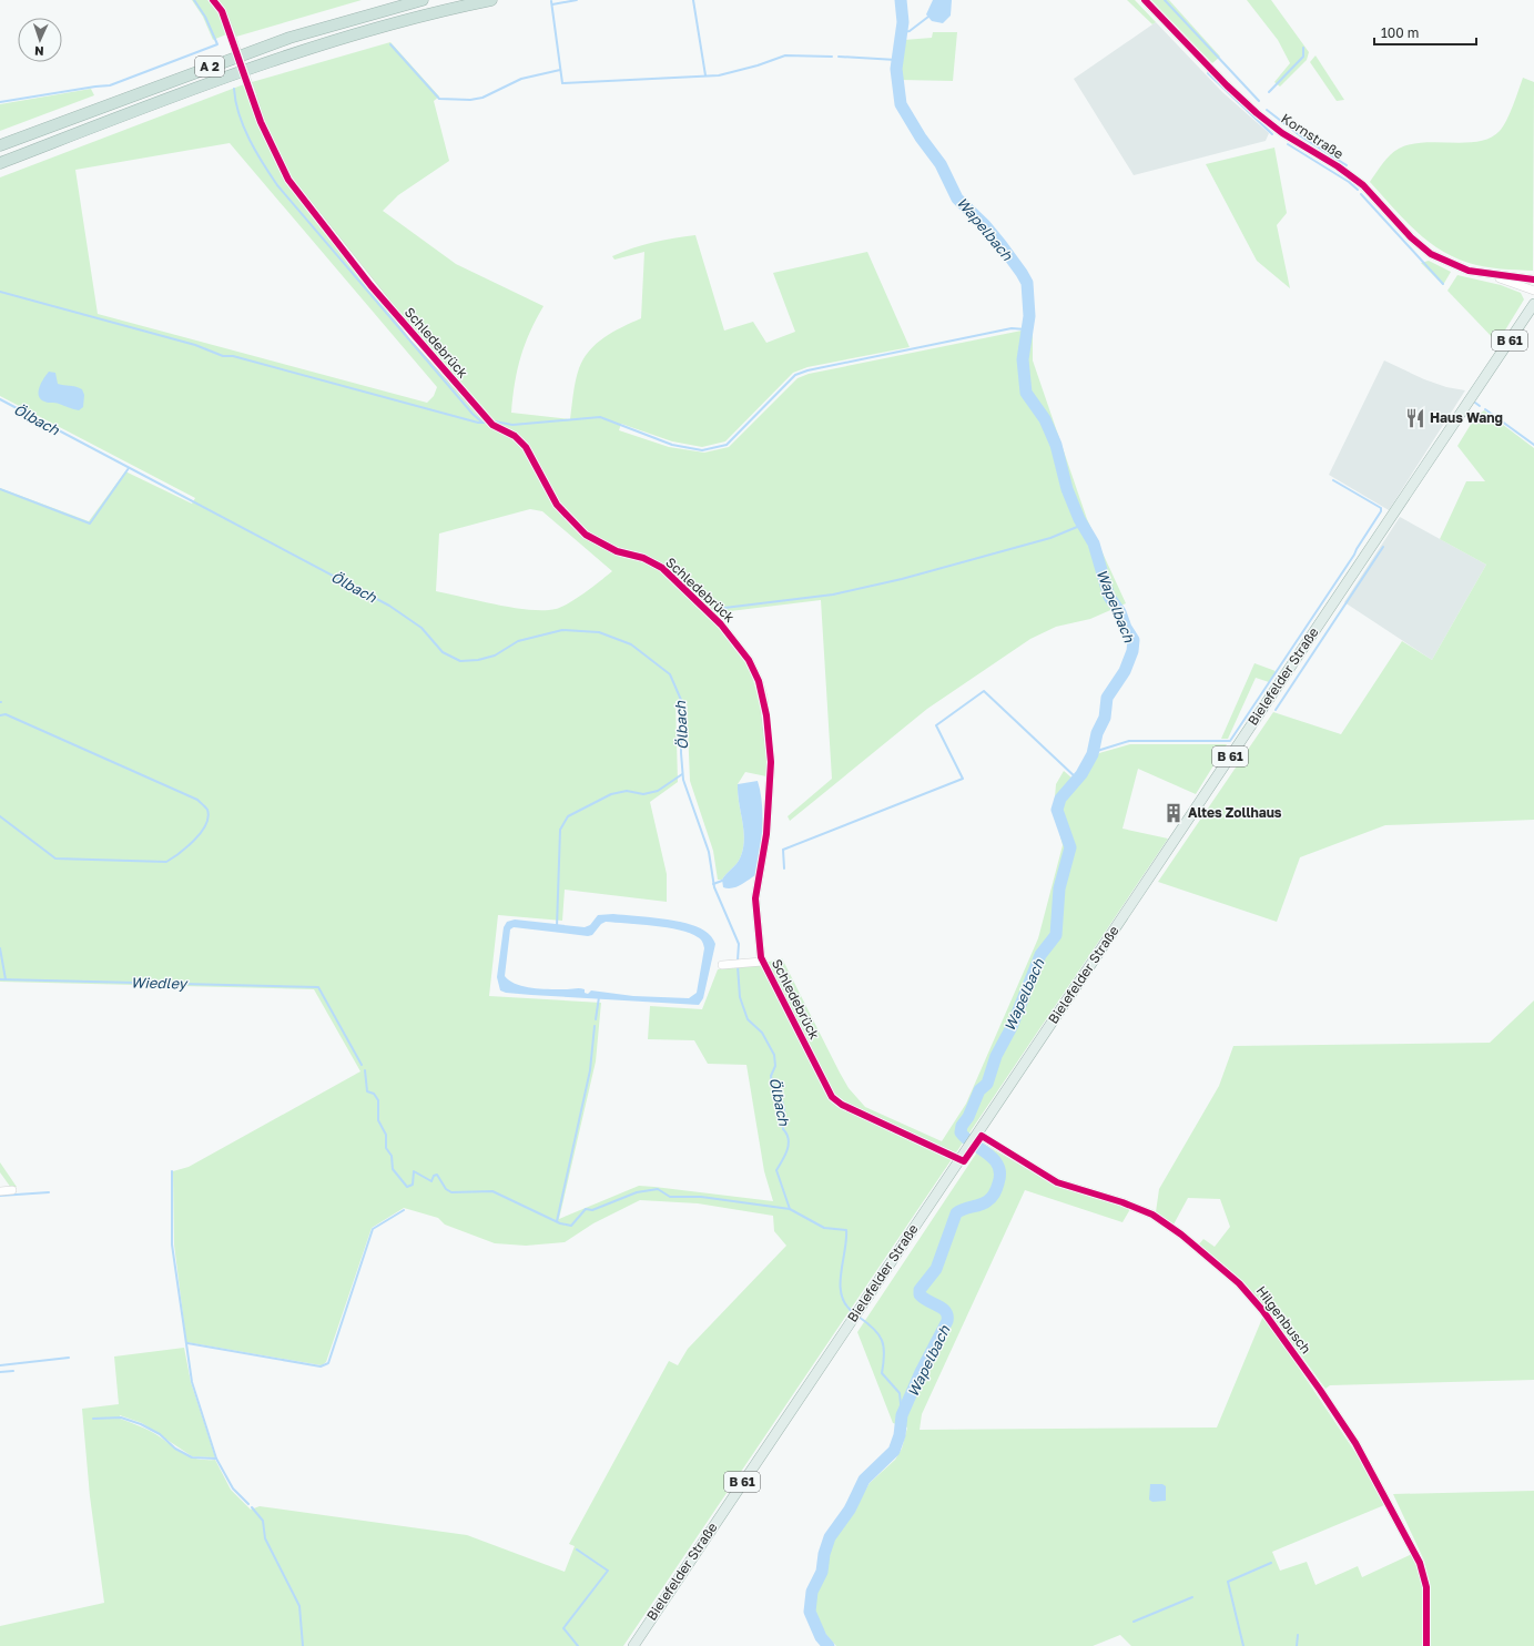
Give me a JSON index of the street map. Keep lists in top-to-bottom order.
{
  "streets": {
    "highway": ["A 2"],
    "main road": ["B 61", "Bielefelder Straße"],
    "street": ["Kornstraße", "Schledebrück", "Hilgenbusch"]
  },
  "crossings": [
    ["Schledebrück", "Bielefelder Straße"],
    ["Bielefelder Straße", "Hilgenbusch"]
  ],
  "water": ["Wapelbach", "Ölbach", "Wiedley"],
  "places": {
    "restaurant": ["Haus Wang"],
    "building": ["Altes Zollhaus"]
  },
  "scale_bar": "100 m",
  "north": "bottom"
}
